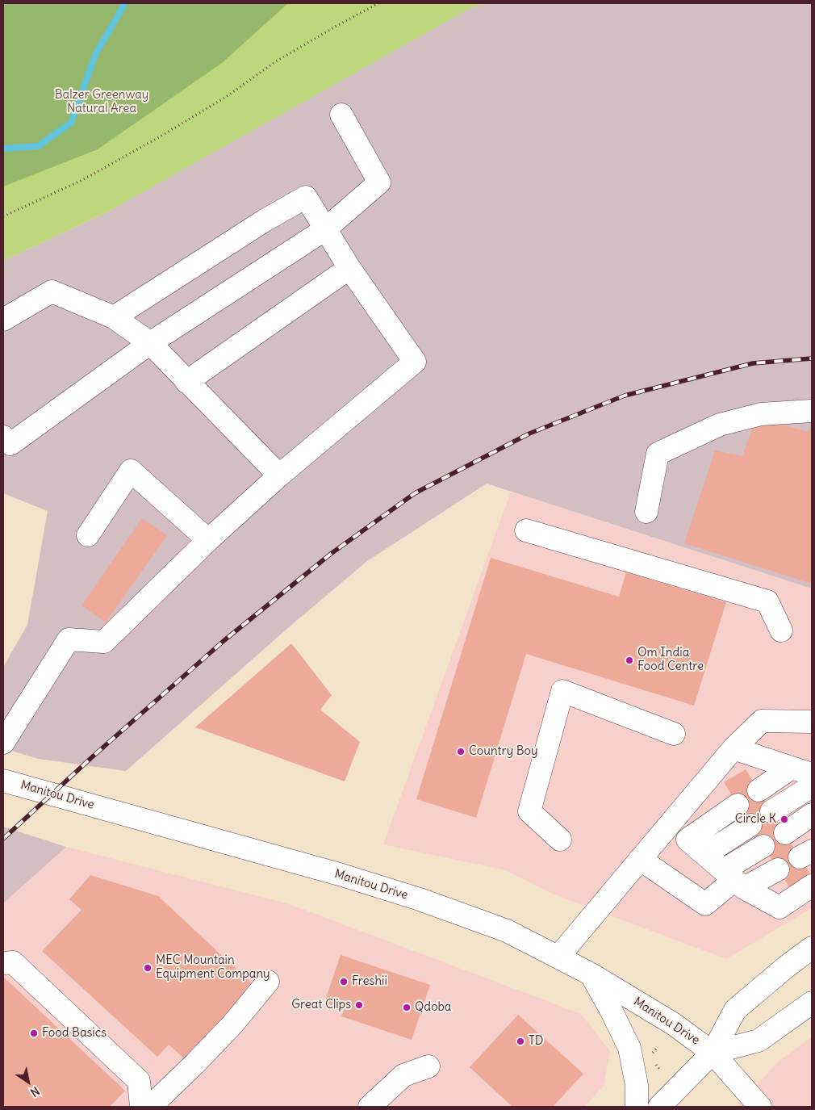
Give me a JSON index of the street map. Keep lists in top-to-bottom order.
{
  "streets": {
    "main road": ["Manitou Drive"]
  },
  "parks": ["Balzer Greenway Natural Area"],
  "places": [
    "Om India Food Centre",
    "Country Boy",
    "Circle K",
    "MEC Mountain Equipment Company",
    "Freshii",
    "Great Clips",
    "Qdoba",
    "Food Basics",
    "TD"
  ],
  "north": "bottom right"
}
